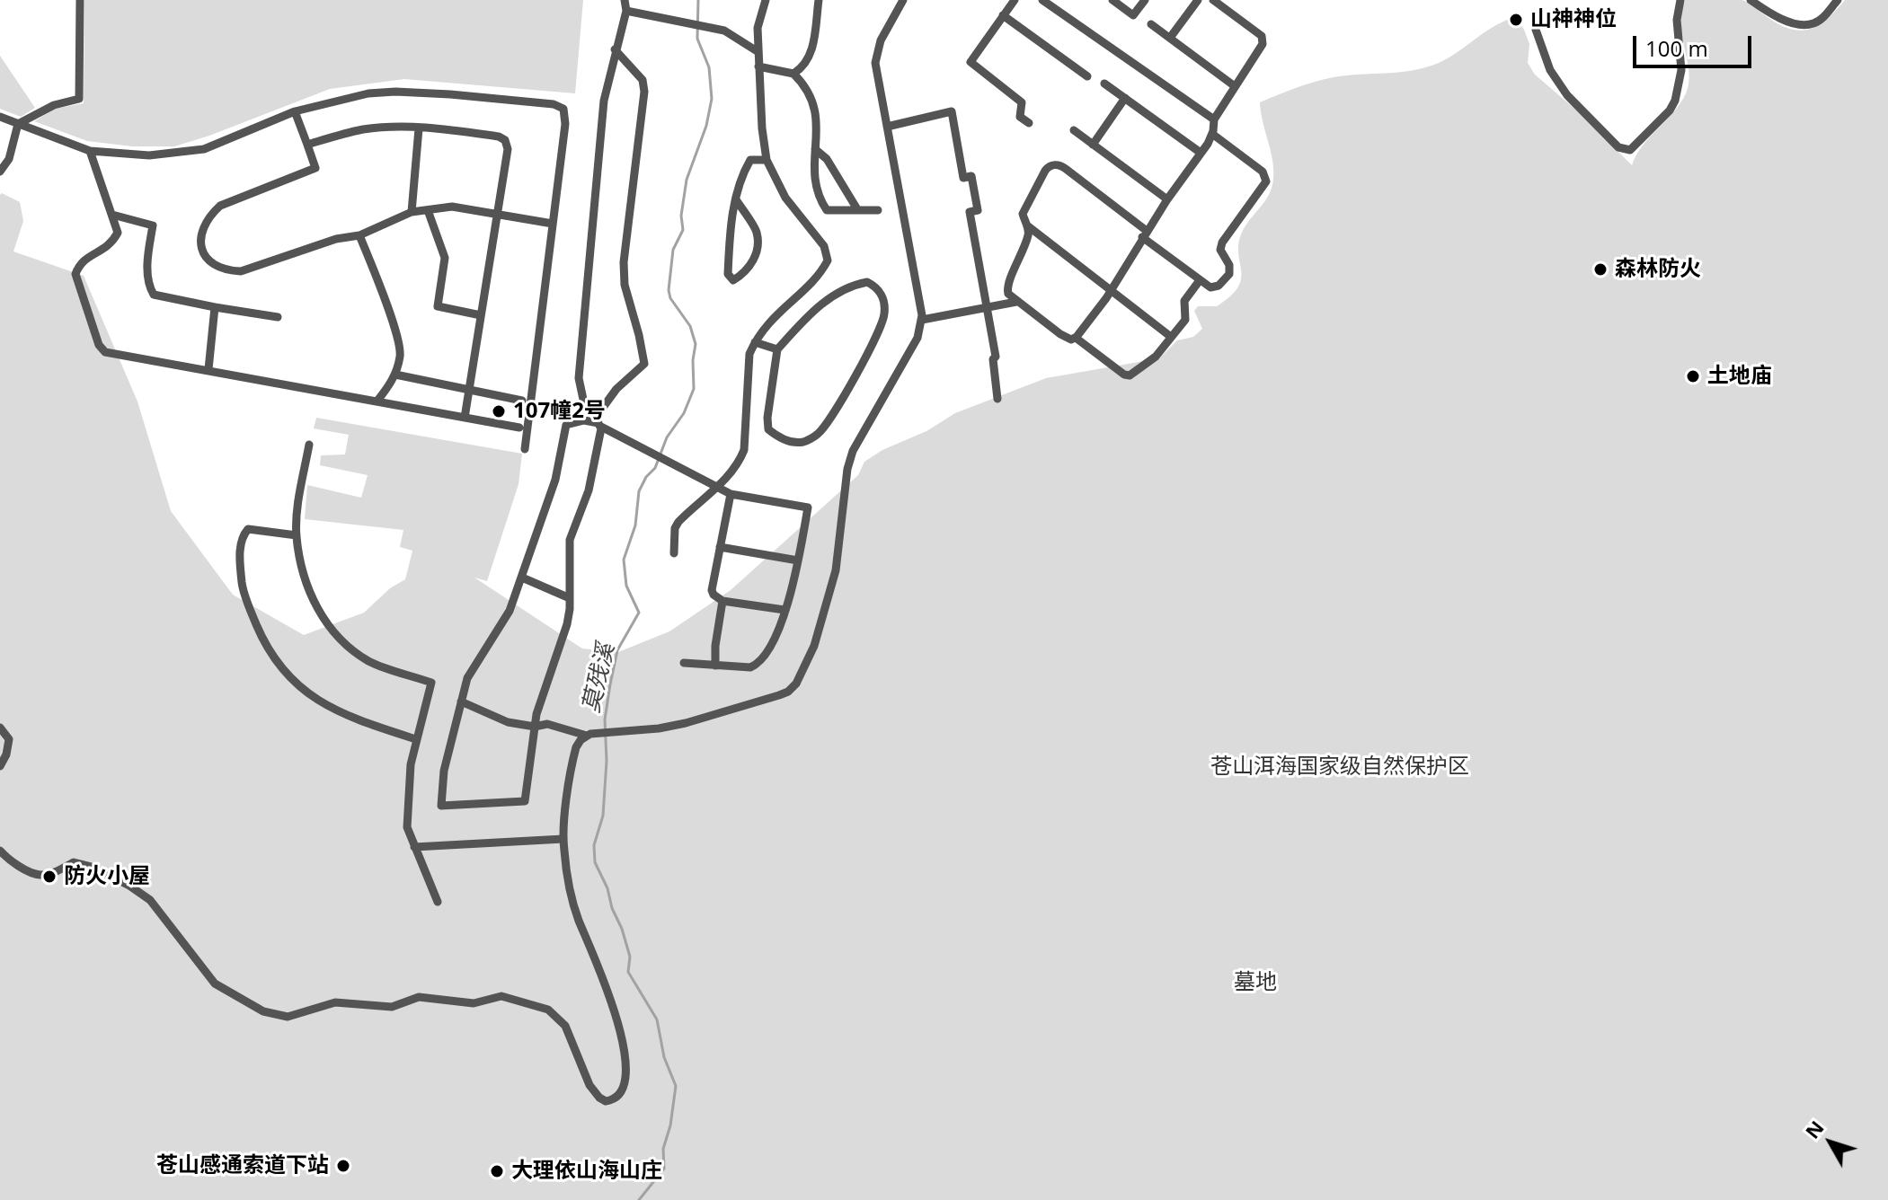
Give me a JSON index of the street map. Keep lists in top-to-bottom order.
{
  "water": ["莫残溪"],
  "parks": ["苍山洱海国家级自然保护区", "墓地"],
  "places": [
    "山神神位",
    "森林防火",
    "土地庙",
    "107幢2号",
    "防火小屋",
    "苍山感通索道下站",
    "大理依山海山庄"
  ],
  "scale_bar": "100 m",
  "north": "top left"
}
